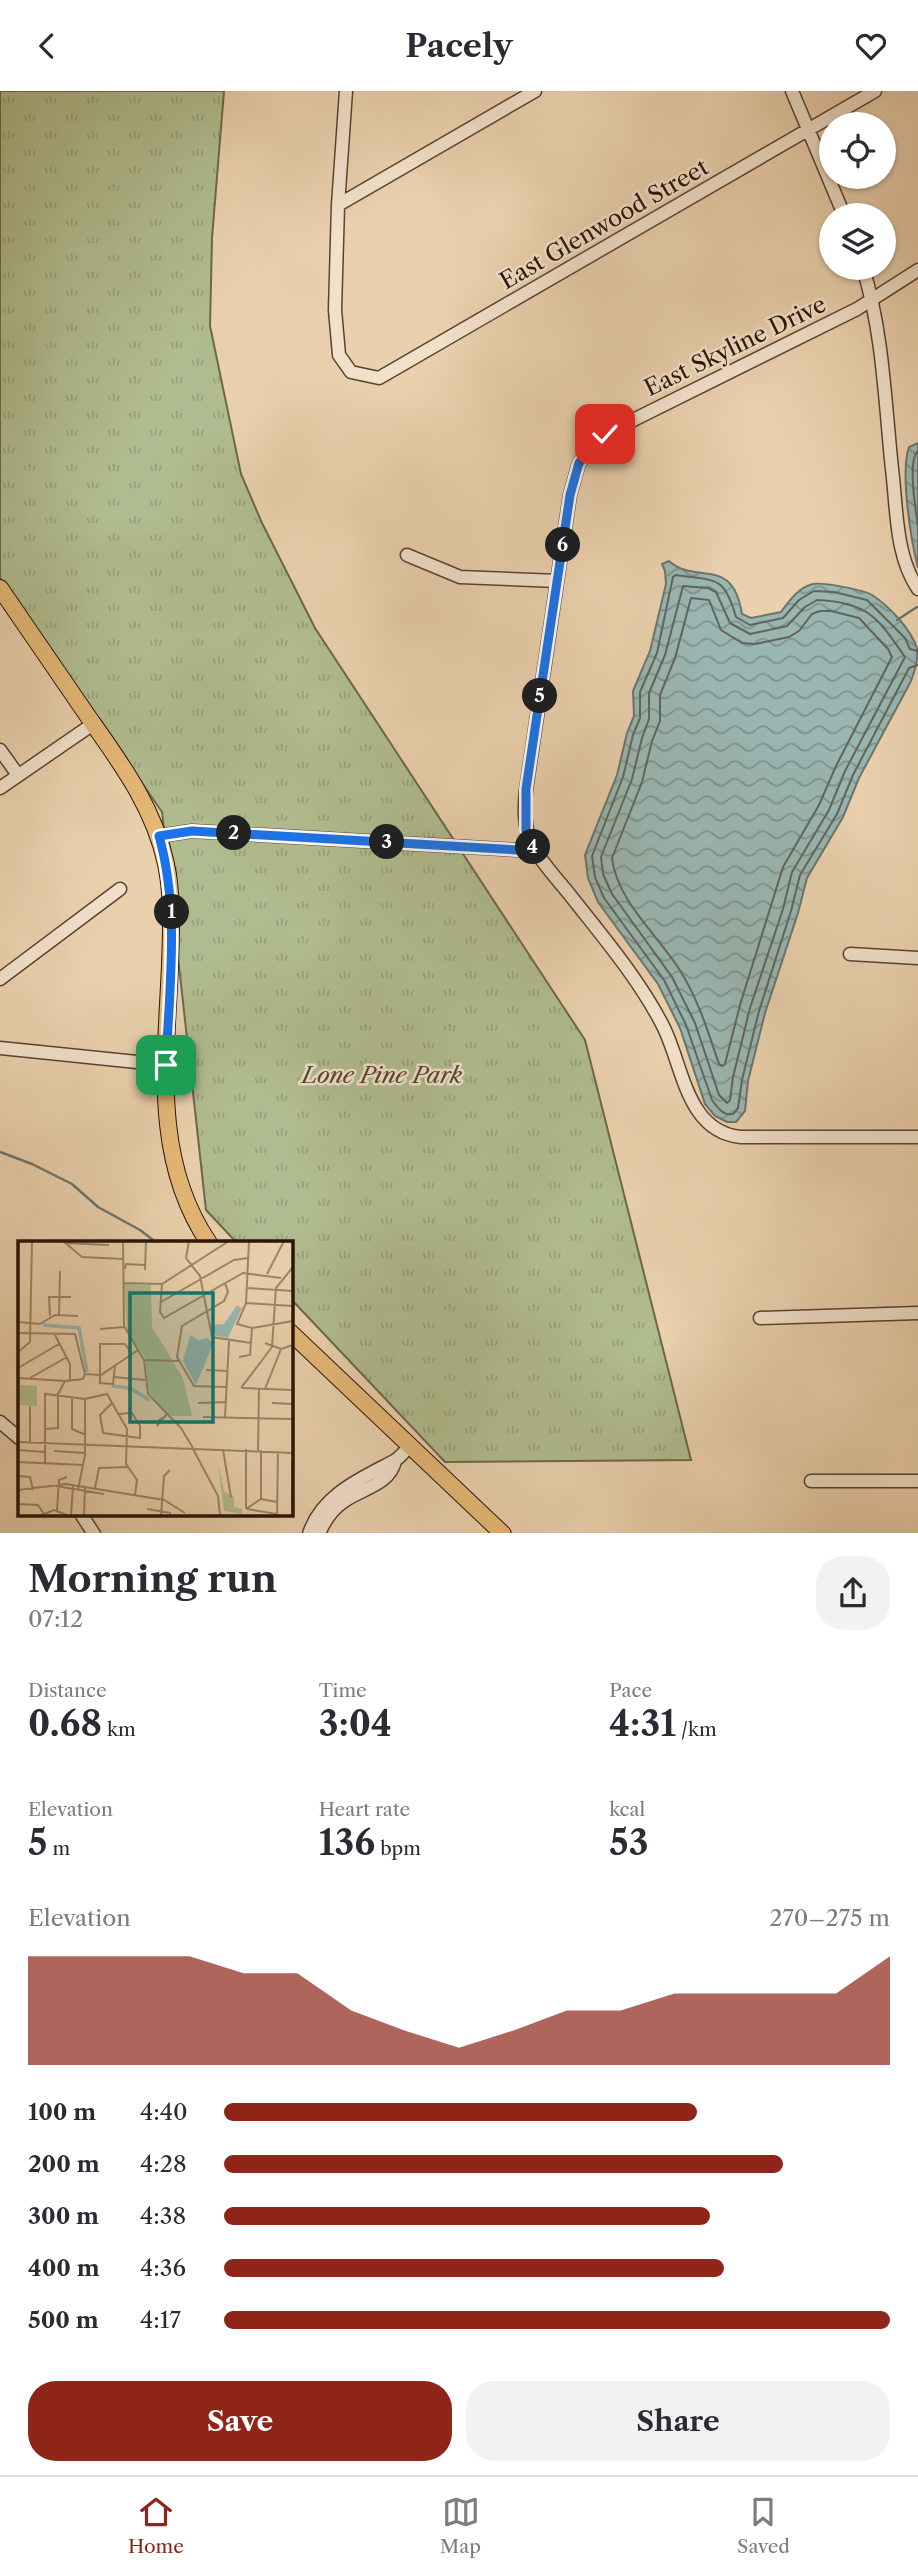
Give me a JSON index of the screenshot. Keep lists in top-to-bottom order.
{
  "streets": {
    "street": ["East Glenwood Street", "East Skyline Drive"]
  },
  "parks": ["Lone Pine Park"],
  "page": {
    "header": "Pacely",
    "pins": [
      "6",
      "5",
      "2",
      "3",
      "4",
      "1"
    ],
    "heading": ["Morning run", "07:12"],
    "stats": [
      ["Distance", "0.68 km"],
      ["Time", "3:04"],
      ["Pace", "4:31 /km"],
      ["Elevation", "5 m"],
      ["Heart rate", "136 bpm"],
      ["kcal", "53"]
    ],
    "chart": ["Elevation", "270–275 m"],
    "list": [
      {
        "name": "100 m",
        "note": "4:40"
      },
      {
        "name": "200 m",
        "note": "4:28"
      },
      {
        "name": "300 m",
        "note": "4:38"
      },
      {
        "name": "400 m",
        "note": "4:36"
      },
      {
        "name": "500 m",
        "note": "4:17"
      }
    ],
    "buttons": ["Save", "Share"],
    "tabs": ["Home", "Map", "Saved"]
  }
}
